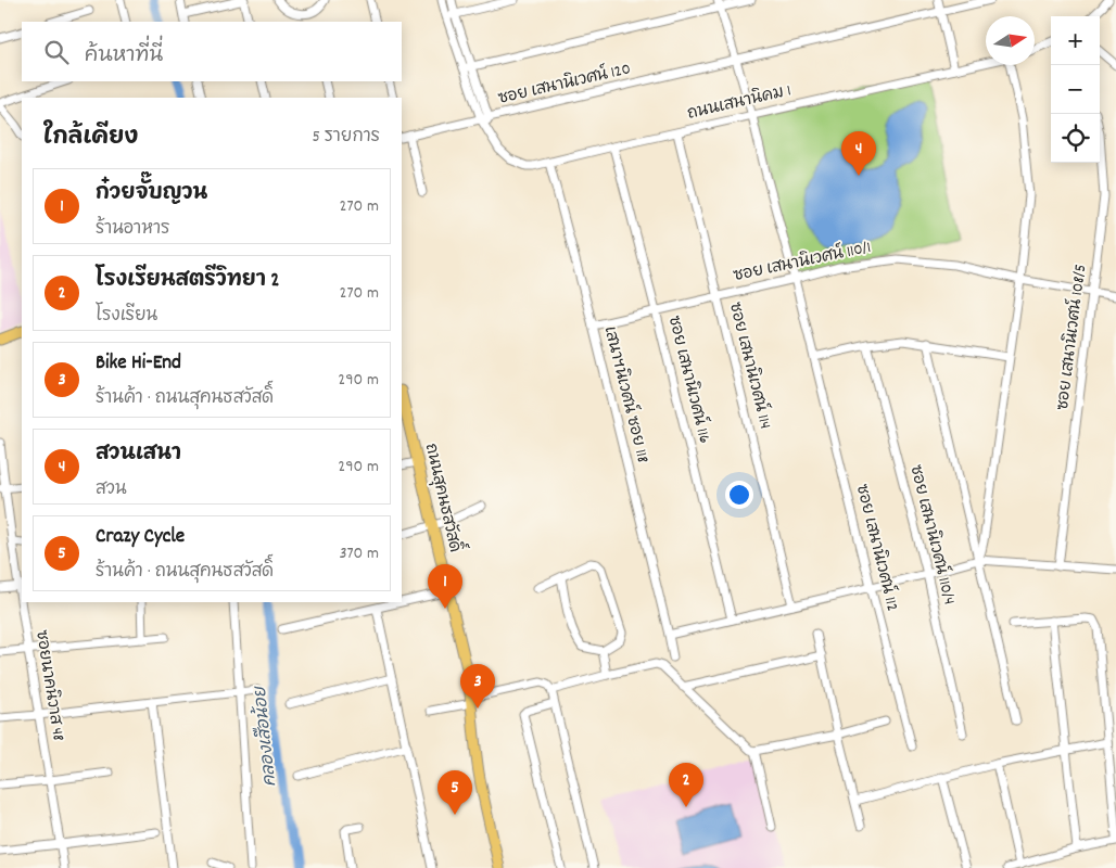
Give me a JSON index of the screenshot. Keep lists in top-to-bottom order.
{
  "streets": {
    "main road": ["ถนนสุคนธสวัสดิ์"],
    "street": [
      "ซอย เสนานิเวศน์ 120",
      "ถนนเสนานิคม 1",
      "ซอย เสนานิเวศน์ 110/1",
      "ซอย เสนานิเวศน์ 108/5",
      "ซอย เสนานิเวศน์ 114",
      "ซอย เสนานิเวศน์ 116",
      "เสนาฯนิเวศน์ ซอย 118",
      "ซอย เสนานิเวศน์ 110/4",
      "ซอย เสนานิเวศน์ 112",
      "ซอยนาคนิวาส 48"
    ]
  },
  "crossings": [
    ["ซอย เสนานิเวศน์ 120", "ถนนเสนานิคม 1"],
    ["ซอย เสนานิเวศน์ 120", "ซอย เสนานิเวศน์ 112"],
    ["ถนนเสนานิคม 1", "ซอย เสนานิเวศน์ 114"],
    ["ถนนเสนานิคม 1", "ซอย เสนานิเวศน์ 116"],
    ["ถนนเสนานิคม 1", "เสนาฯนิเวศน์ ซอย 118"],
    ["ถนนเสนานิคม 1", "ซอย เสนานิเวศน์ 112"],
    ["ซอย เสนานิเวศน์ 110/1", "ซอย เสนานิเวศน์ 108/5"],
    ["ซอย เสนานิเวศน์ 110/1", "ซอย เสนานิเวศน์ 114"],
    ["ซอย เสนานิเวศน์ 110/1", "ซอย เสนานิเวศน์ 116"],
    ["ซอย เสนานิเวศน์ 110/1", "เสนาฯนิเวศน์ ซอย 118"],
    ["ซอย เสนานิเวศน์ 110/1", "ซอย เสนานิเวศน์ 112"]
  ],
  "water": ["คลองเสือน้อย"],
  "north": "right",
  "page": {
    "map_buttons": ["+", "−"],
    "search": "ค้นหาที่นี่",
    "heading": ["ใกล้เคียง", "5 รายการ"],
    "pins": [
      "4",
      "1",
      "3",
      "2",
      "5"
    ],
    "list": [
      {
        "mark": "1",
        "name": "ก๋วยจั๊บญวน",
        "note": "ร้านอาหาร",
        "value": "270 m"
      },
      {
        "mark": "2",
        "name": "โรงเรียนสตรีวิทยา 2",
        "note": "โรงเรียน",
        "value": "270 m"
      },
      {
        "mark": "3",
        "name": "Bike Hi-End",
        "note": "ร้านค้า · ถนนสุคนธสวัสดิ์",
        "value": "290 m"
      },
      {
        "mark": "4",
        "name": "สวนเสนา",
        "note": "สวน",
        "value": "290 m"
      },
      {
        "mark": "5",
        "name": "Crazy Cycle",
        "note": "ร้านค้า · ถนนสุคนธสวัสดิ์",
        "value": "370 m"
      }
    ]
  }
}
